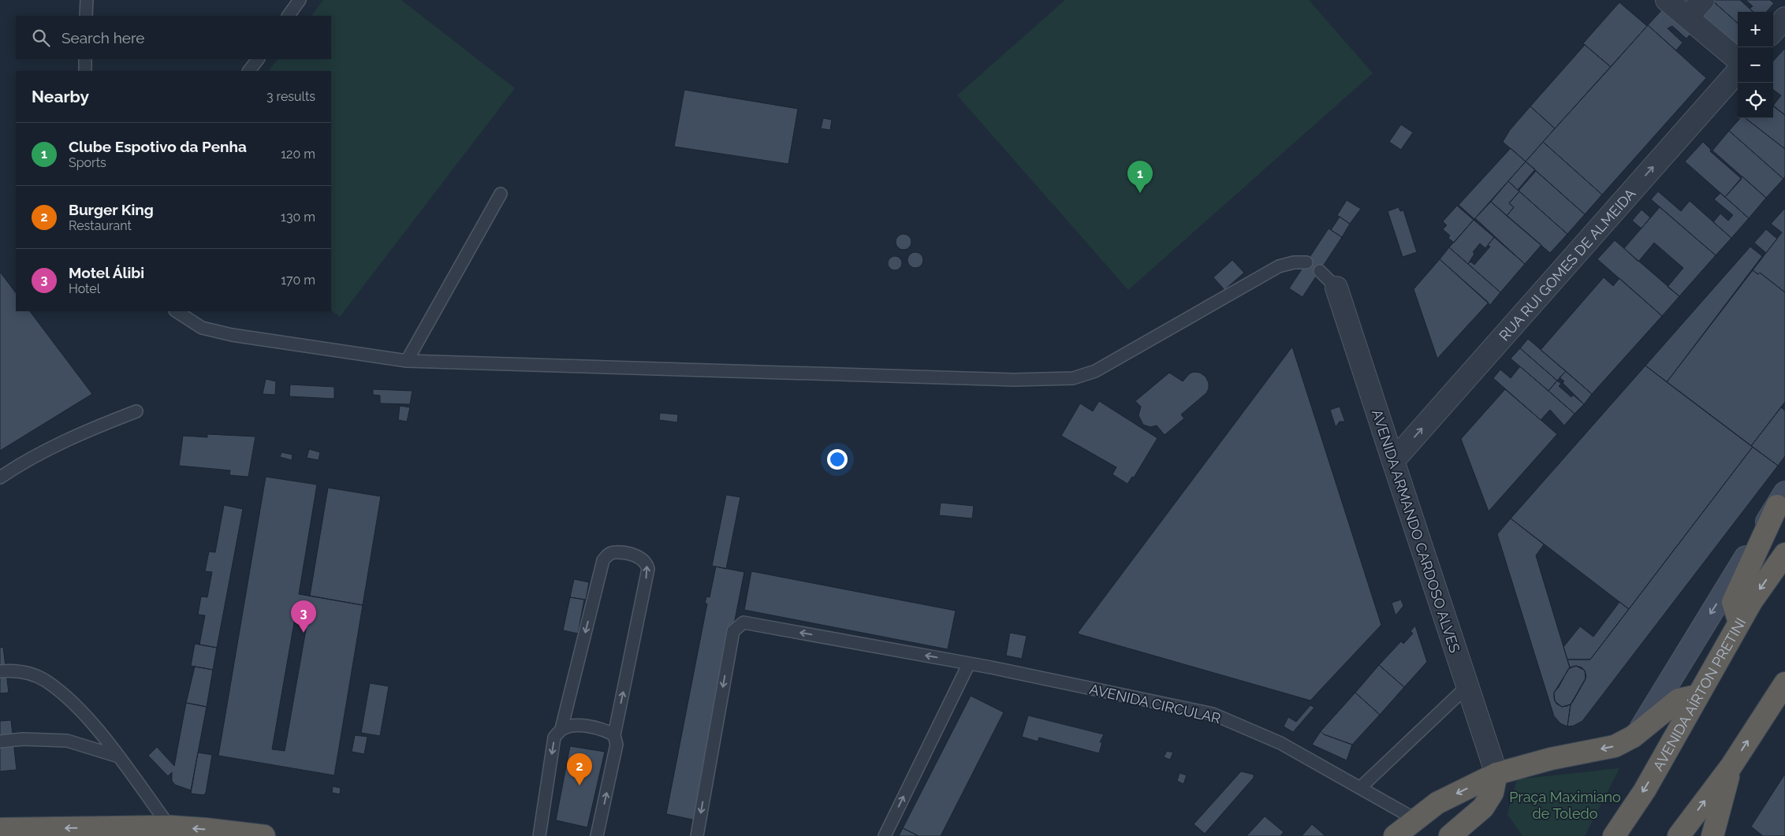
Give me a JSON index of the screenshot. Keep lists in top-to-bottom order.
{
  "streets": {
    "highway": ["AVENIDA AÍRTON PRETINI"],
    "street": ["RUA RUI GOMES DE ALMEIDA", "AVENIDA ARMANDO CARDOSO ALVES"],
    "lane": ["AVENIDA CIRCULAR"]
  },
  "crossings": [
    ["RUA RUI GOMES DE ALMEIDA", "AVENIDA ARMANDO CARDOSO ALVES"]
  ],
  "one_way": ["RUA RUI GOMES DE ALMEIDA", "AVENIDA AÍRTON PRETINI"],
  "parks": ["Praça Maximiano de Toledo"],
  "page": {
    "map_buttons": ["+", "−"],
    "search": "Search here",
    "heading": ["Nearby", "3 results"],
    "list": [
      {
        "mark": "1",
        "name": "Clube Espotivo da Penha",
        "note": "Sports",
        "value": "120 m"
      },
      {
        "mark": "2",
        "name": "Burger King",
        "note": "Restaurant",
        "value": "130 m"
      },
      {
        "mark": "3",
        "name": "Motel Álibi",
        "note": "Hotel",
        "value": "170 m"
      }
    ],
    "pins": ["1", "3", "2"]
  }
}
